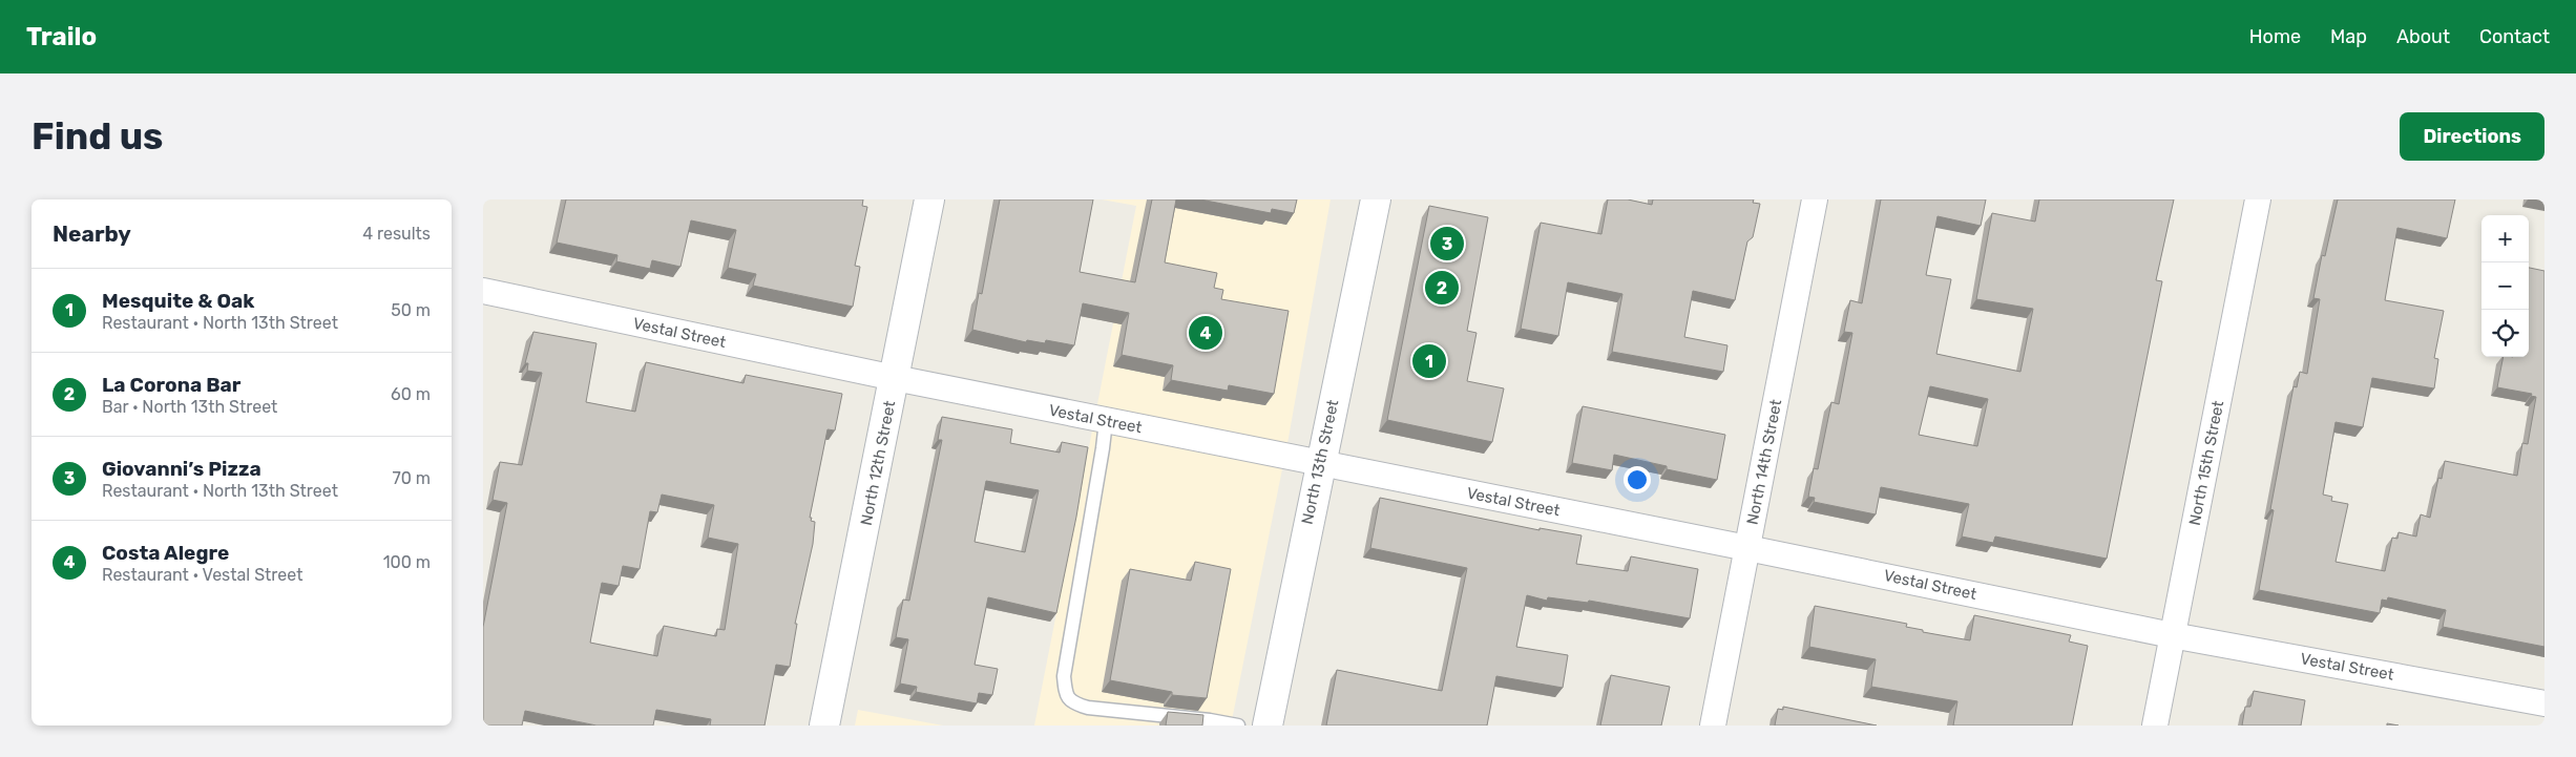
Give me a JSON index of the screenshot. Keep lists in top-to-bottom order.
{
  "streets": {
    "main road": ["North 13th Street", "North 12th Street"],
    "street": ["Vestal Street", "North 14th Street", "North 15th Street"]
  },
  "crossings": [
    ["Vestal Street", "North 13th Street"],
    ["Vestal Street", "North 14th Street"],
    ["Vestal Street", "North 12th Street"],
    ["Vestal Street", "North 15th Street"]
  ],
  "page": {
    "header": "Trailo",
    "nav": [
      "Home",
      "Map",
      "About",
      "Contact"
    ],
    "buttons": "Directions",
    "title": "Find us",
    "heading": ["Nearby", "4 results"],
    "map_buttons": ["+", "−"],
    "pins": [
      "3",
      "2",
      "4",
      "1"
    ],
    "list": [
      {
        "mark": "1",
        "name": "Mesquite & Oak",
        "note": "Restaurant · North 13th Street",
        "value": "50 m"
      },
      {
        "mark": "2",
        "name": "La Corona Bar",
        "note": "Bar · North 13th Street",
        "value": "60 m"
      },
      {
        "mark": "3",
        "name": "Giovanni’s Pizza",
        "note": "Restaurant · North 13th Street",
        "value": "70 m"
      },
      {
        "mark": "4",
        "name": "Costa Alegre",
        "note": "Restaurant · Vestal Street",
        "value": "100 m"
      }
    ]
  }
}
